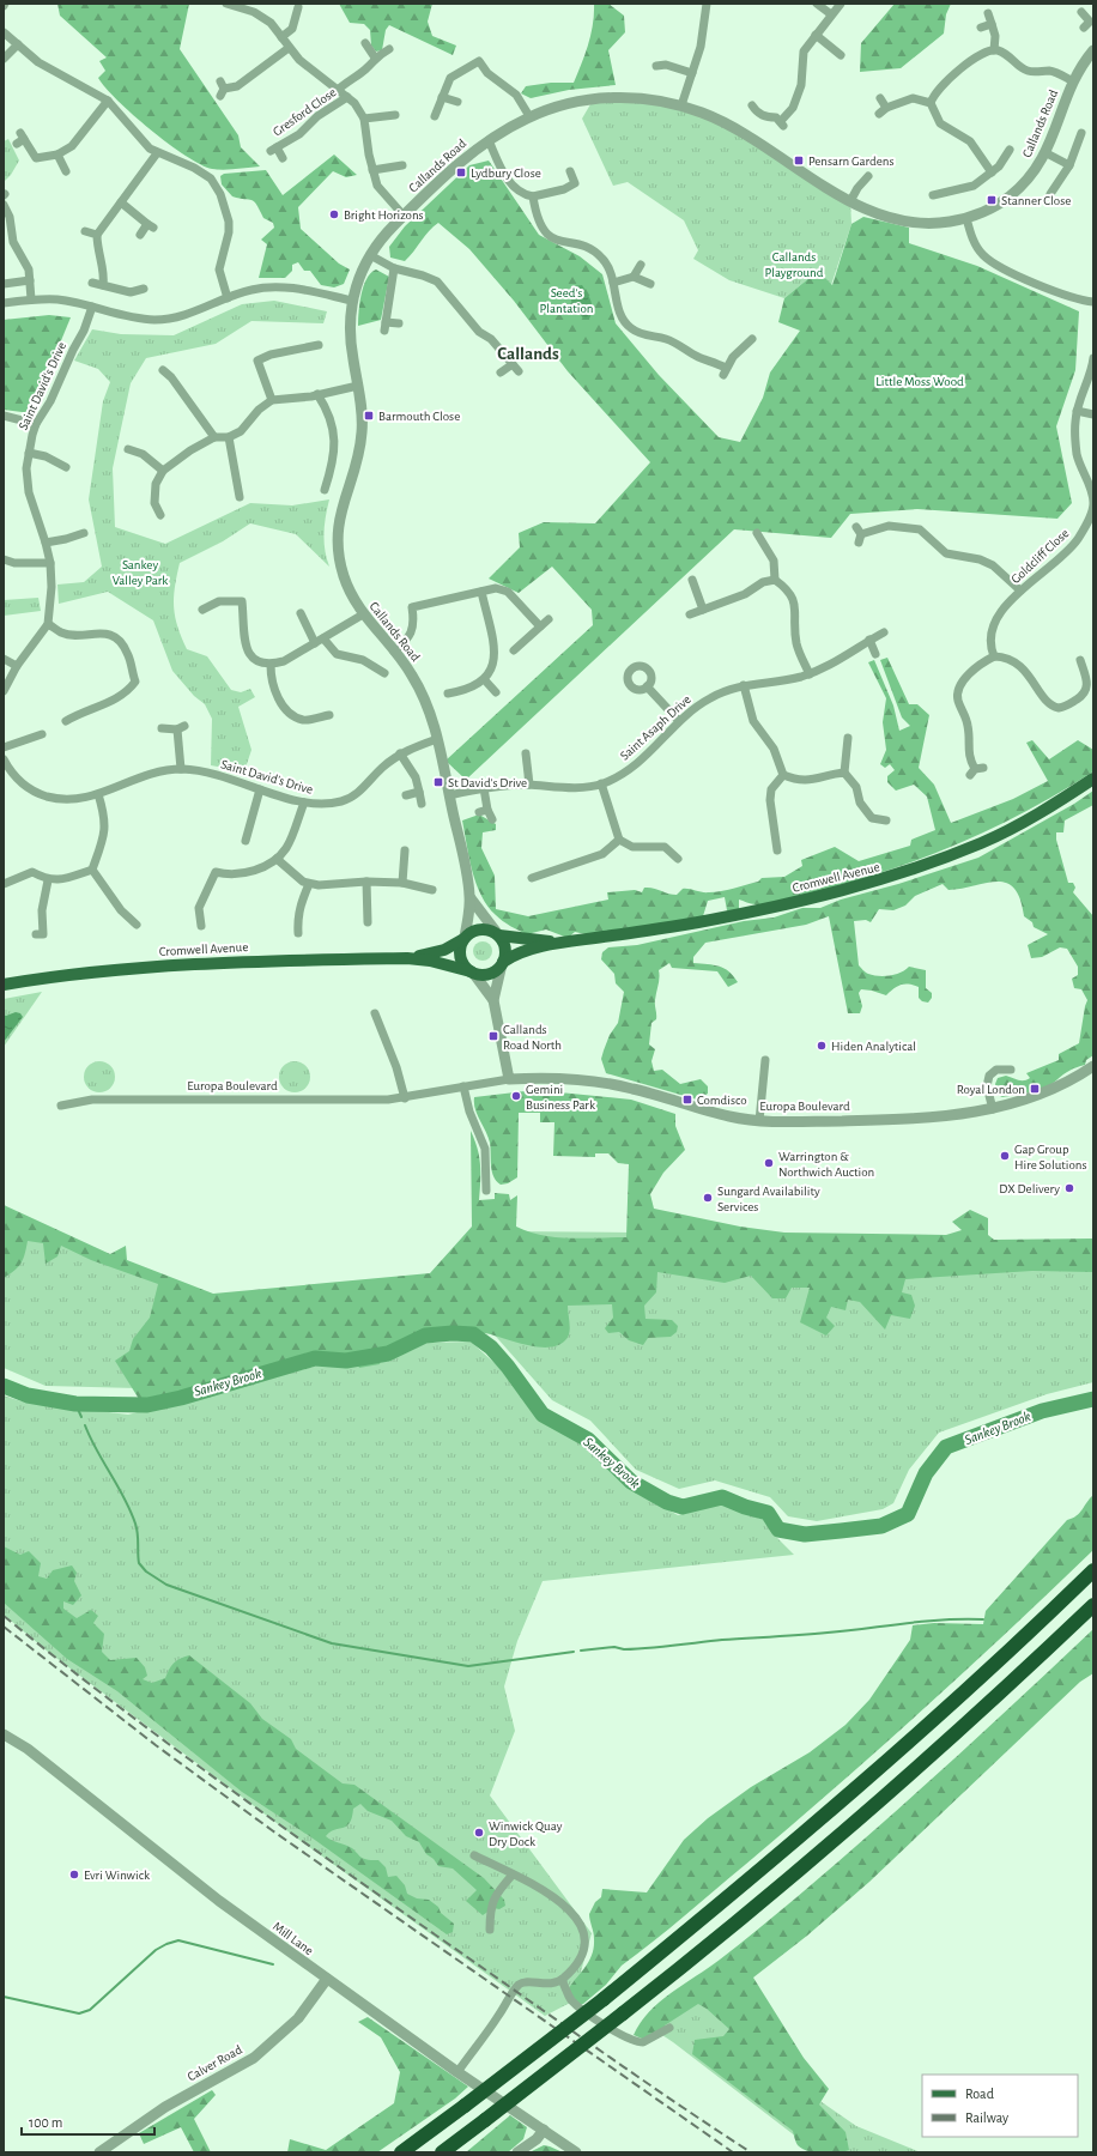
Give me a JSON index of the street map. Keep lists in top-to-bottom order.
{
  "streets": {
    "main road": ["Cromwell Avenue"],
    "street": [
      "Gresford Close",
      "Callands Road",
      "Saint David's Drive",
      "Goldcliff Close",
      "Saint Asaph Drive",
      "Europa Boulevard",
      "Mill Lane",
      "Calver Road"
    ]
  },
  "crossings": [
    ["Gresford Close", "Callands Road"],
    ["Callands Road", "Saint David's Drive"],
    ["Callands Road", "Saint Asaph Drive"],
    ["Callands Road", "Cromwell Avenue"],
    ["Mill Lane", "Calver Road"]
  ],
  "districts": ["Callands"],
  "water": ["Sankey Brook"],
  "parks": [
    "Callands Playground",
    "Seed's Plantation",
    "Little Moss Wood",
    "Sankey Valley Park"
  ],
  "places": {
    "transit": [
      "Pensarn Gardens",
      "Lydbury Close",
      "Stanner Close",
      "Barmouth Close",
      "St David's Drive",
      "Callands Road North",
      "Royal London",
      "Comdisco"
    ],
    "other": [
      "Bright Horizons",
      "Hiden Analytical",
      "Gemini Business Park",
      "Gap Group Hire Solutions",
      "Warrington & Northwich Auction",
      "DX Delivery",
      "Sungard Availability Services",
      "Winwick Quay Dry Dock",
      "Evri Winwick"
    ]
  },
  "legend": ["Road", "Railway"],
  "scale_bar": "100 m"
}
